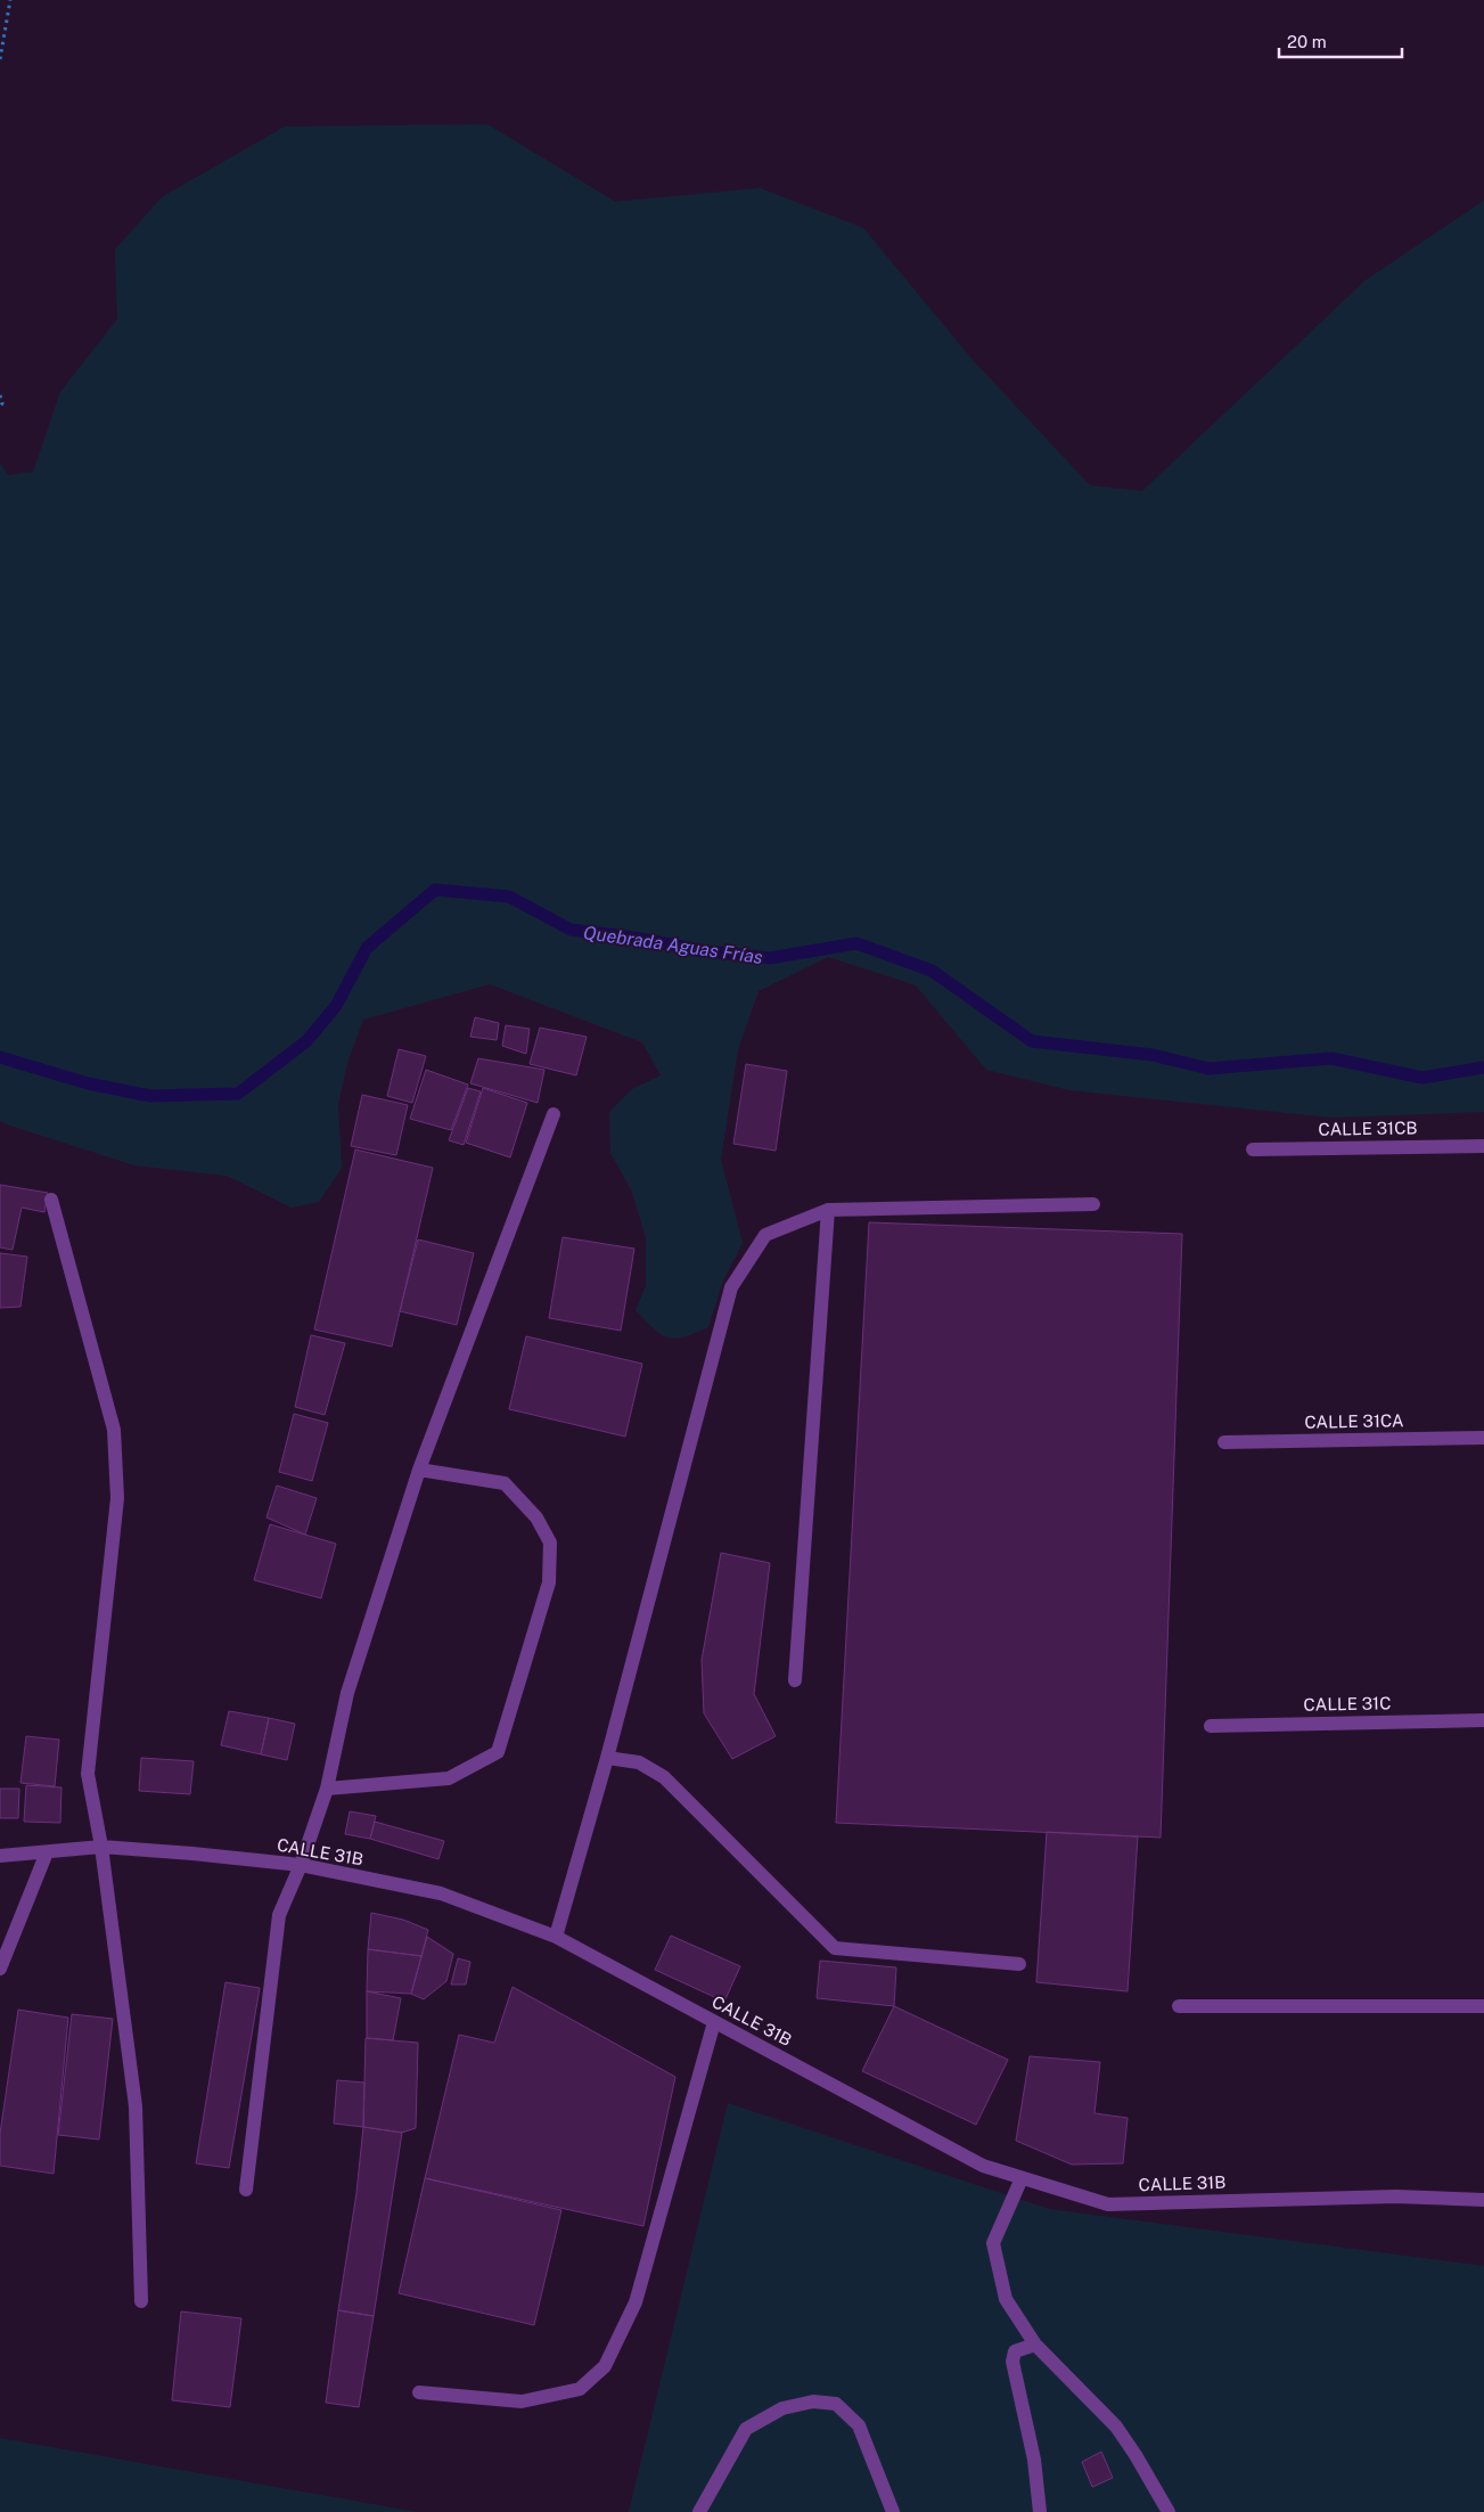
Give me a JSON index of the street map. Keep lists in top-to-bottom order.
{
  "streets": {
    "street": [
      "CALLE 31CB",
      "CALLE 31CA",
      "CALLE 31C",
      "CALLE 31B"
    ]
  },
  "water": ["Quebrada Aguas Frías"],
  "scale_bar": "20 m"
}
